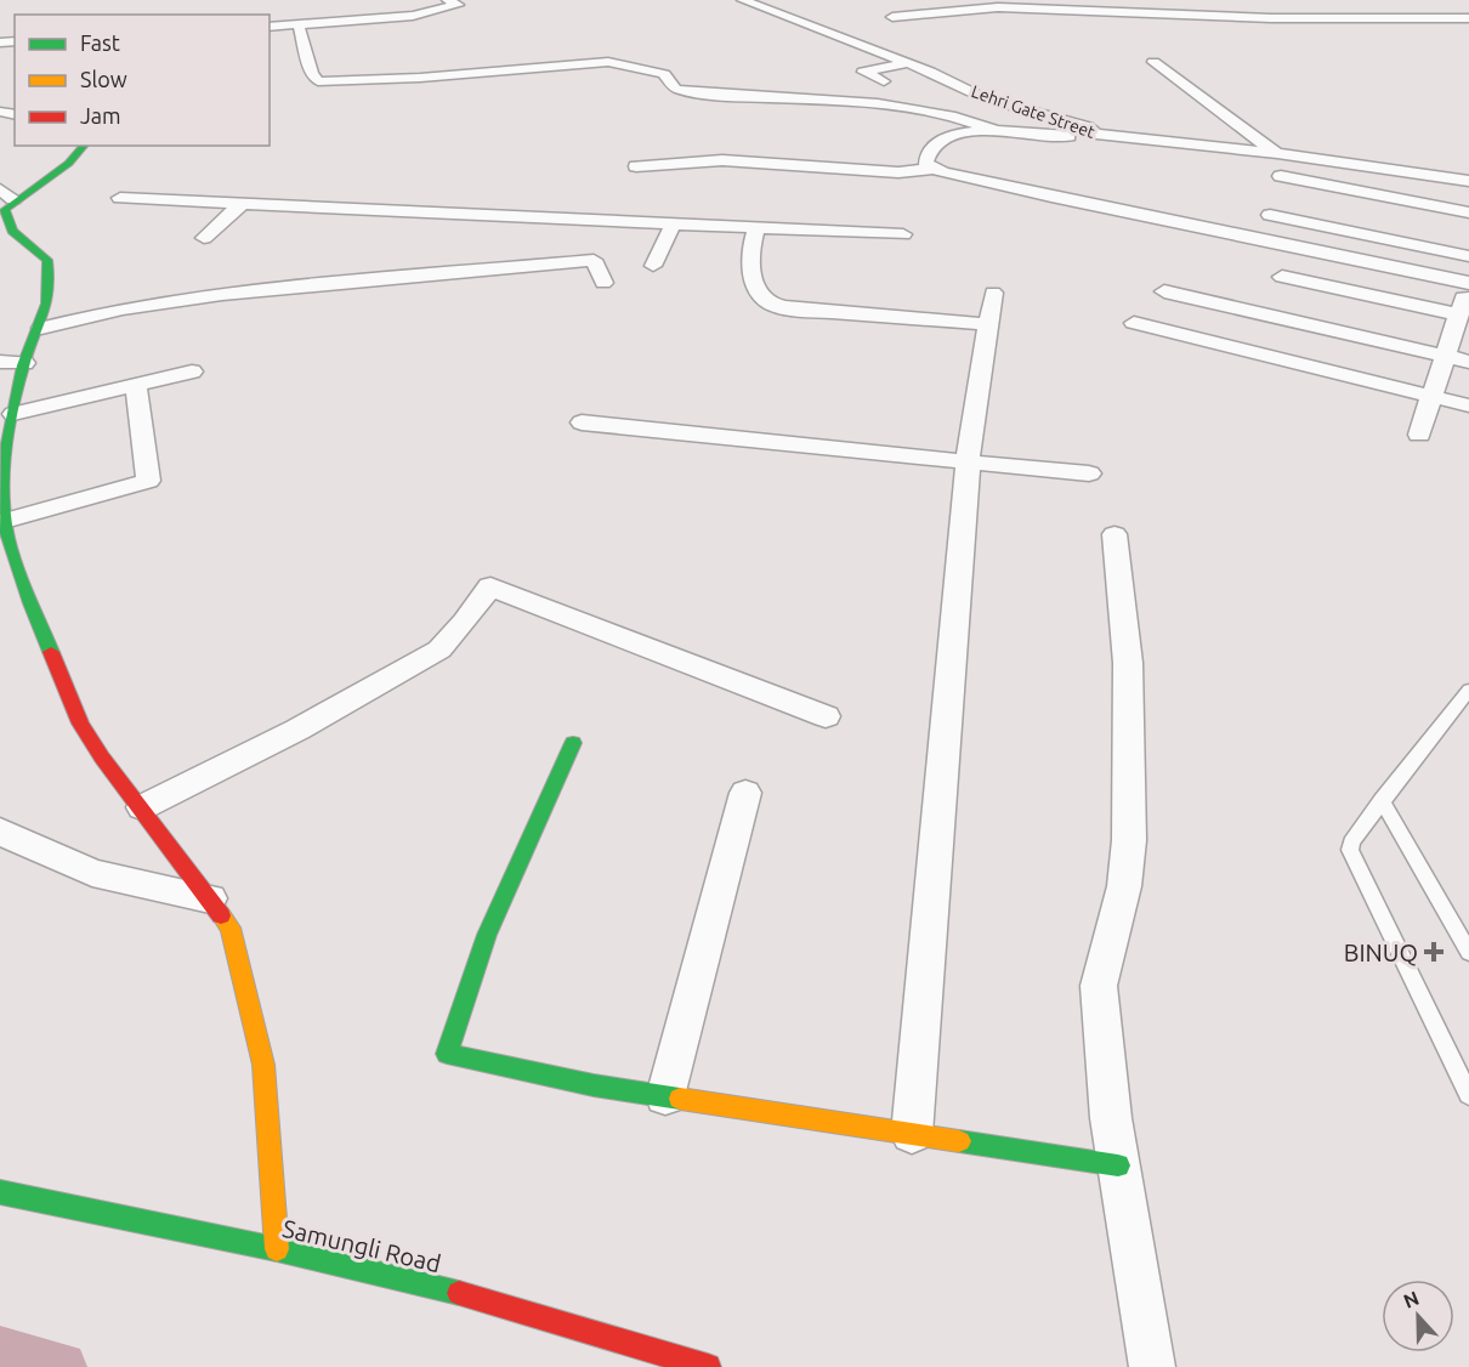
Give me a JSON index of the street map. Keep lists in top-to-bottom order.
{
  "streets": {
    "street": ["Lehri Gate Street", "Samungli Road"]
  },
  "places": {
    "health": ["BINUQ"]
  },
  "legend": ["Fast", "Slow", "Jam"],
  "north": "top"
}
